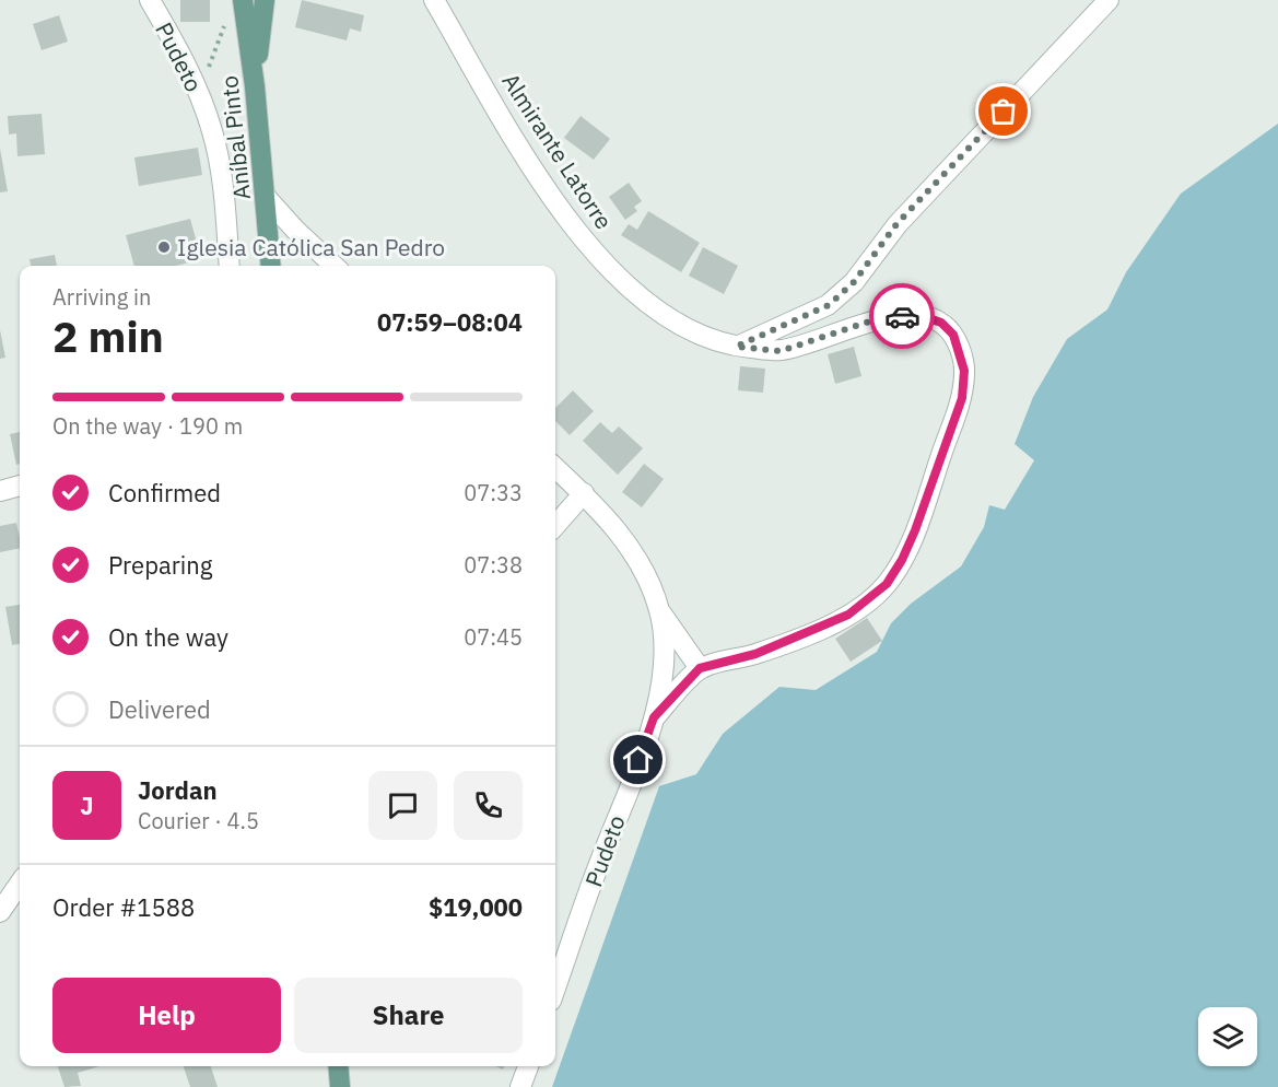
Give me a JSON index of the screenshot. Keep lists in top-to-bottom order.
{
  "streets": {
    "main road": ["Aníbal Pinto"],
    "street": ["Pudeto", "Almirante Latorre"]
  },
  "places": ["Iglesia Católica San Pedro"],
  "page": {
    "heading": ["2 min", "Arriving in", "07:59–08:04"],
    "panel": [
      "Jordan",
      "Courier · 4.5",
      "Order #1588",
      "$19,000"
    ],
    "bar": "On the way · 190 m",
    "list": [
      ["Confirmed", "07:33"],
      ["Preparing", "07:38"],
      ["On the way", "07:45"],
      "Delivered"
    ],
    "round": "J",
    "buttons": ["Help", "Share"]
  }
}
